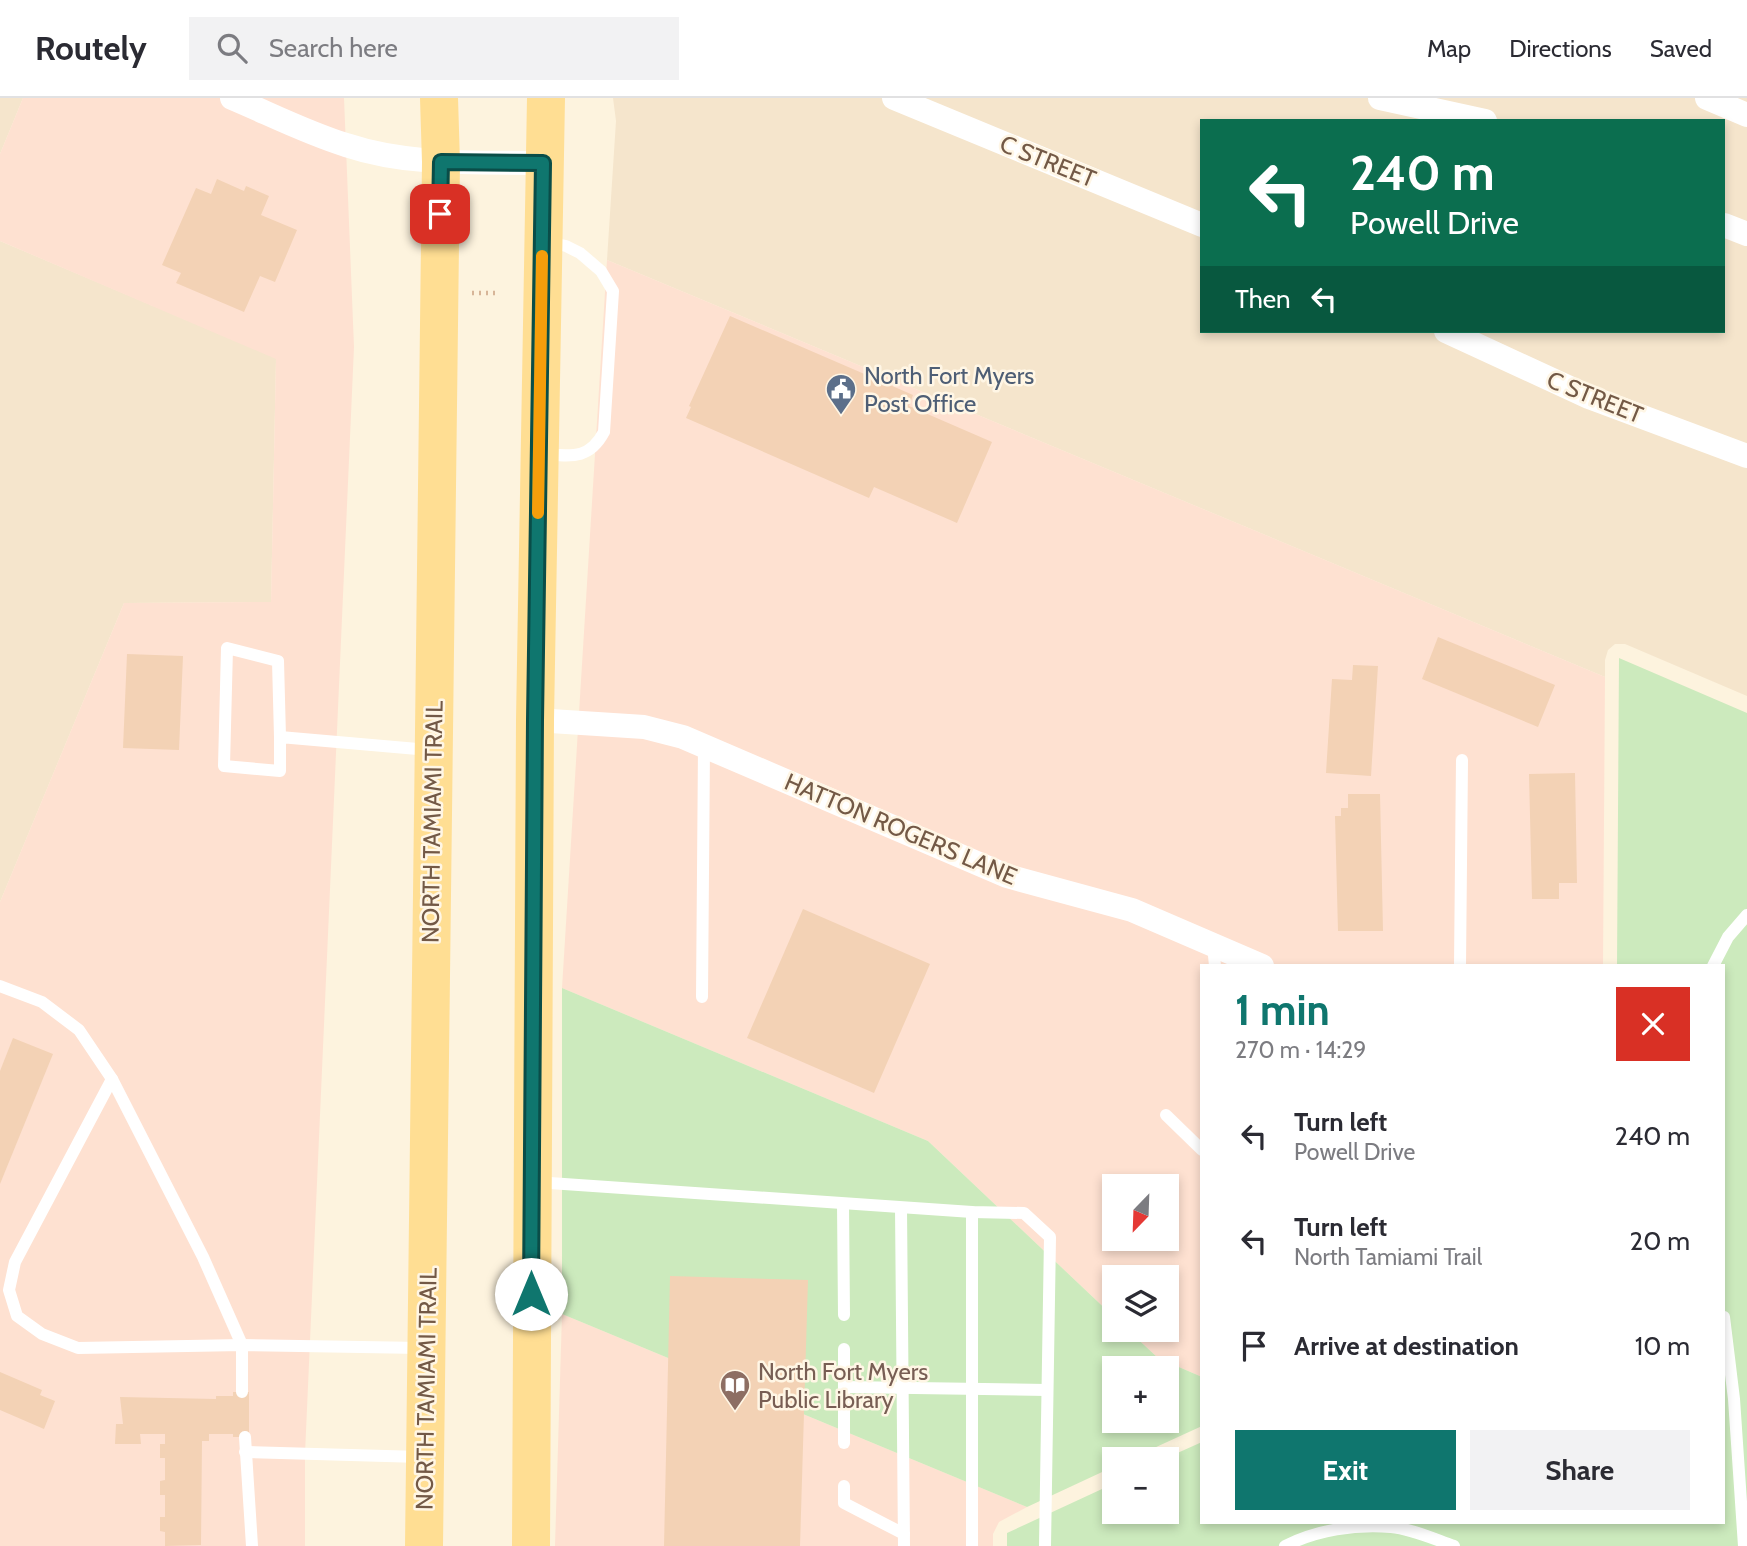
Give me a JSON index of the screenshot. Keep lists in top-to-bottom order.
{
  "streets": {
    "main road": ["NORTH TAMIAMI TRAIL"],
    "street": ["C STREET", "HATTON ROGERS LANE"]
  },
  "places": {
    "public building": ["North Fort Myers Post Office"],
    "library": ["North Fort Myers Public Library"]
  },
  "north": "bottom left",
  "page": {
    "header": "Routely",
    "search": "Search here",
    "nav": ["Map", "Directions", "Saved"],
    "turn": ["240 m", "Powell Drive"],
    "then": "Then",
    "heading": ["1 min", "270 m · 14:29"],
    "list": [
      {
        "name": "Turn left",
        "note": "Powell Drive",
        "value": "240 m"
      },
      {
        "name": "Turn left",
        "note": "North Tamiami Trail",
        "value": "20 m"
      },
      {
        "name": "Arrive at destination",
        "value": "10 m"
      }
    ],
    "map_buttons": ["+", "−"],
    "buttons": ["Exit", "Share"]
  }
}
